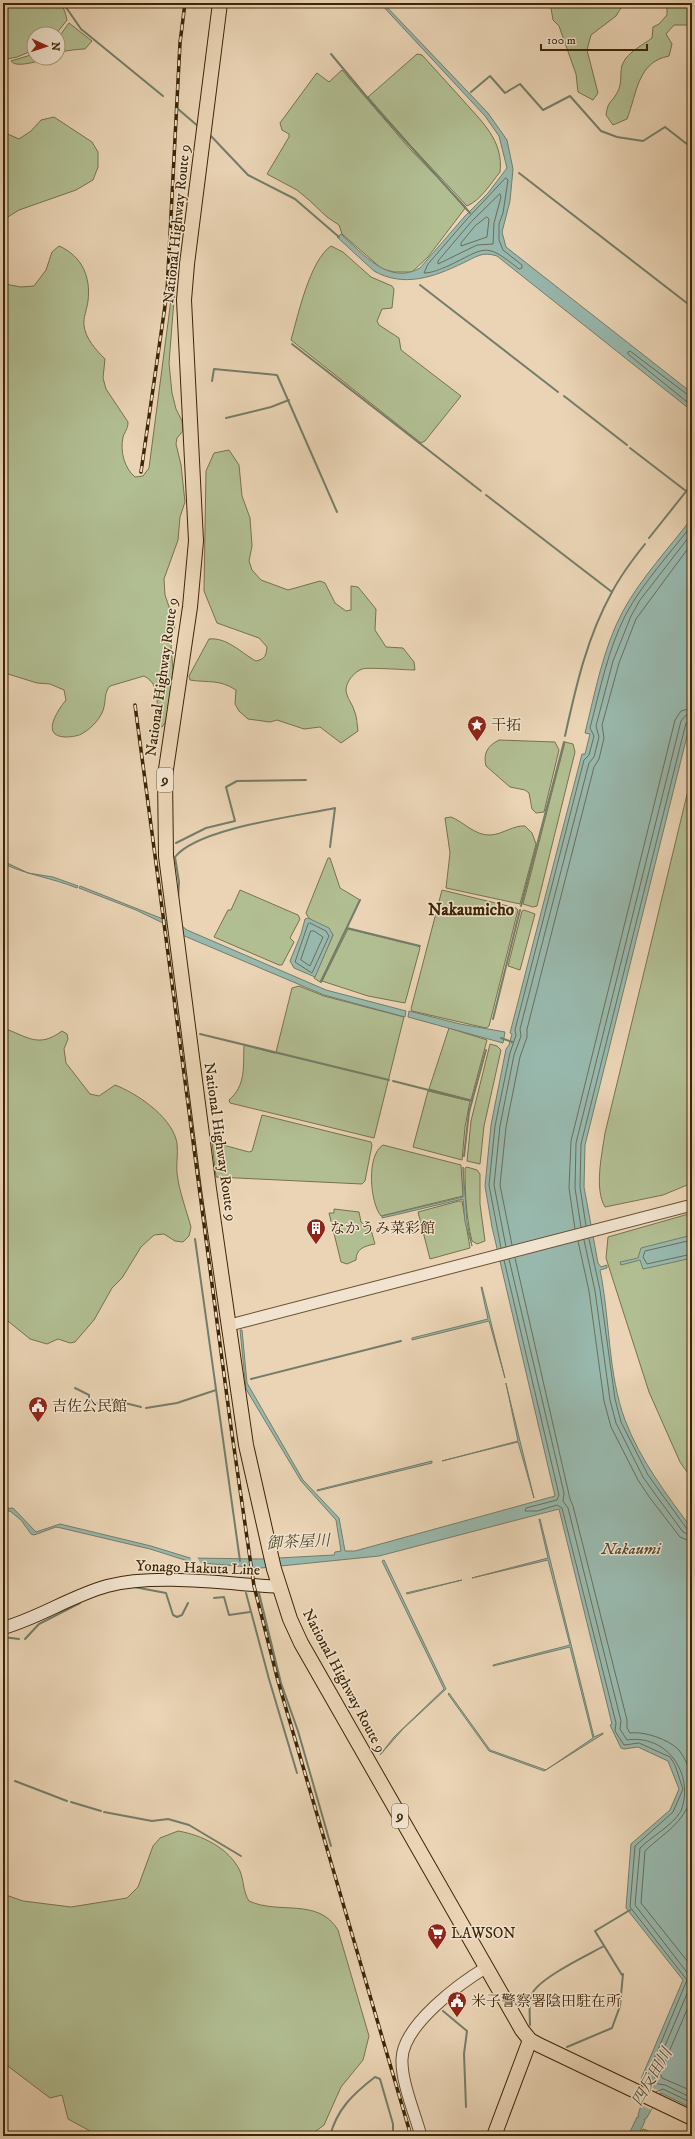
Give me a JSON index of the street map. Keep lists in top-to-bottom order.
{
  "streets": {
    "highway": ["National Highway Route 9", "9"],
    "main road": ["Yonago Hakuta Line"]
  },
  "crossings": [
    ["National Highway Route 9", "Yonago Hakuta Line"]
  ],
  "districts": ["Nakaumicho"],
  "water": ["御茶屋川", "Nakaumi", "四反田川"],
  "places": {
    "place": ["干拓"],
    "building": ["なかうみ菜彩館"],
    "public building": ["吉佐公民館", "米子警察署陰田駐在所"],
    "supermarket": ["LAWSON"]
  },
  "scale_bar": "100 m",
  "north": "right"
}
